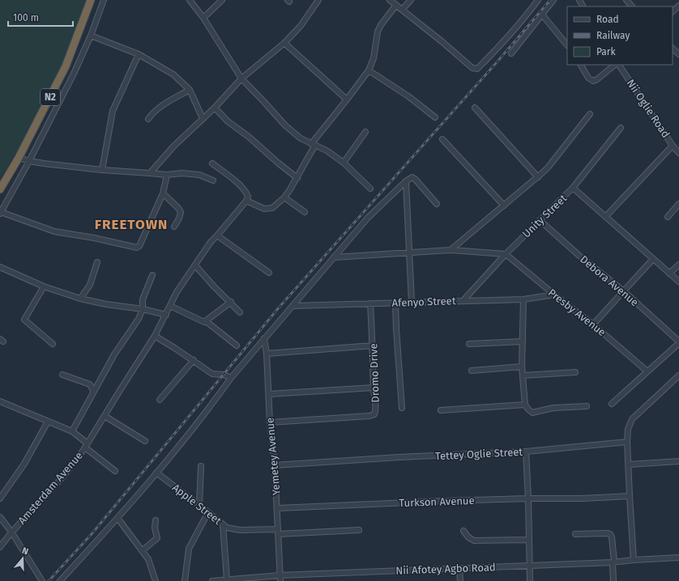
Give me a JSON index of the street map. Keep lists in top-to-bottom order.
{
  "streets": {
    "highway": ["N2"],
    "street": [
      "Nii Oglie Road",
      "Unity Street",
      "Debora Avenue",
      "Afenyo Street",
      "Presby Avenue",
      "Dromo Drive",
      "Tettey Oglie Street",
      "Yemetey Avenue",
      "Amsterdam Avenue",
      "Turkson Avenue",
      "Apple Street",
      "Nii Afotey Agbo Road"
    ]
  },
  "crossings": [
    ["Unity Street", "Debora Avenue"],
    ["Unity Street", "Afenyo Street"],
    ["Unity Street", "Presby Avenue"],
    ["Afenyo Street", "Presby Avenue"],
    ["Afenyo Street", "Dromo Drive"],
    ["Dromo Drive", "Yemetey Avenue"],
    ["Tettey Oglie Street", "Yemetey Avenue"],
    ["Yemetey Avenue", "Turkson Avenue"],
    ["Yemetey Avenue", "Apple Street"],
    ["Yemetey Avenue", "Nii Afotey Agbo Road"]
  ],
  "districts": ["FREETOWN"],
  "legend": ["Road", "Railway", "Park"],
  "scale_bar": "100 m",
  "north": "top"
}
